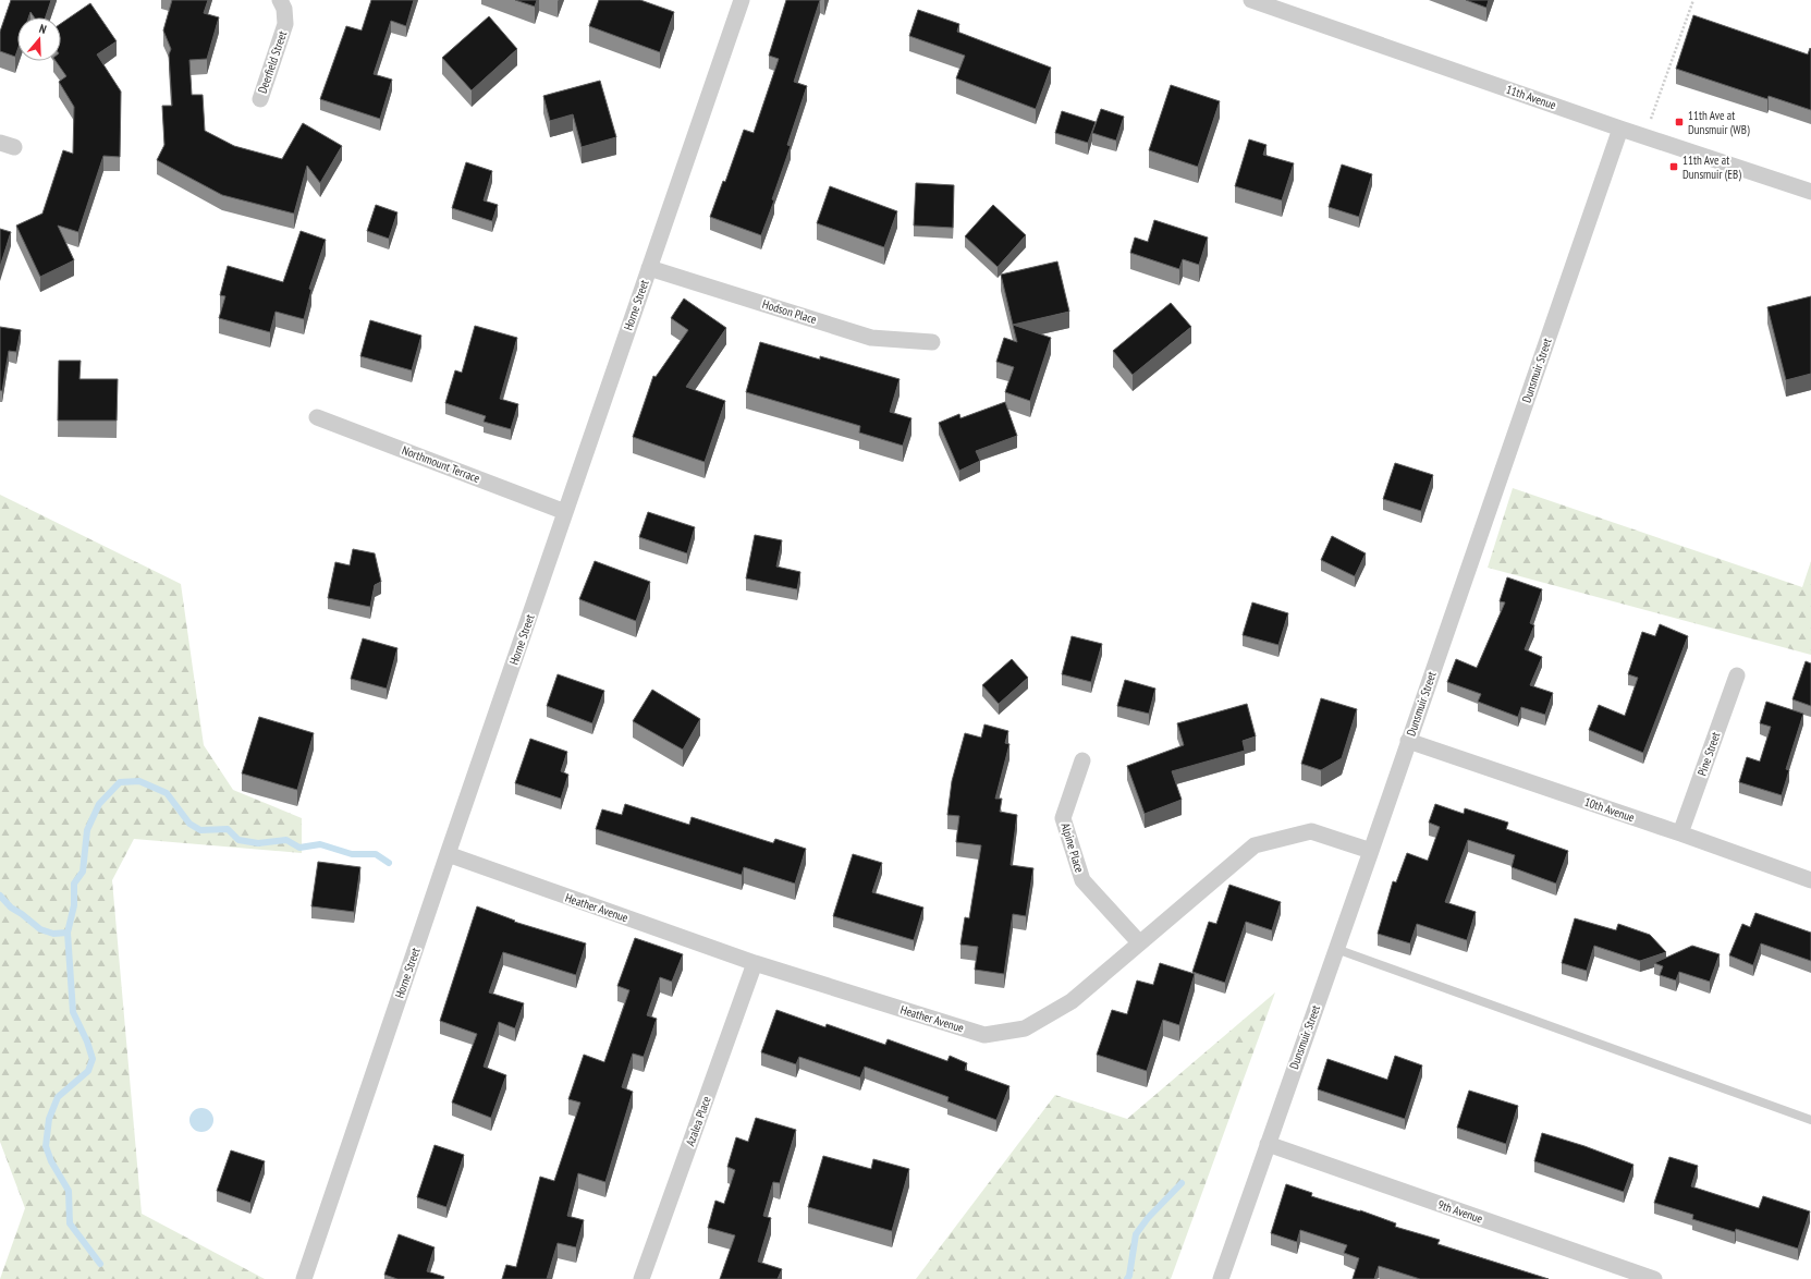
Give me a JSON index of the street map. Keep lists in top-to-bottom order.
{
  "streets": {
    "street": [
      "Deerfield Street",
      "11th Avenue",
      "Horne Street",
      "Hodson Place",
      "Dunsmuir Street",
      "Northmount Terrace",
      "Pine Street",
      "10th Avenue",
      "Alpine Place",
      "Heather Avenue",
      "Azalea Place",
      "9th Avenue"
    ]
  },
  "crossings": [
    ["11th Avenue", "Dunsmuir Street"],
    ["Horne Street", "Hodson Place"],
    ["Horne Street", "Northmount Terrace"],
    ["Horne Street", "Heather Avenue"],
    ["Dunsmuir Street", "10th Avenue"],
    ["Dunsmuir Street", "Heather Avenue"],
    ["Dunsmuir Street", "9th Avenue"],
    ["Pine Street", "10th Avenue"],
    ["Alpine Place", "Heather Avenue"],
    ["Heather Avenue", "Azalea Place"]
  ],
  "places": {
    "transit": ["11th Ave at Dunsmuir (WB)", "11th Ave at Dunsmuir (EB)"]
  },
  "north": "top"
}
